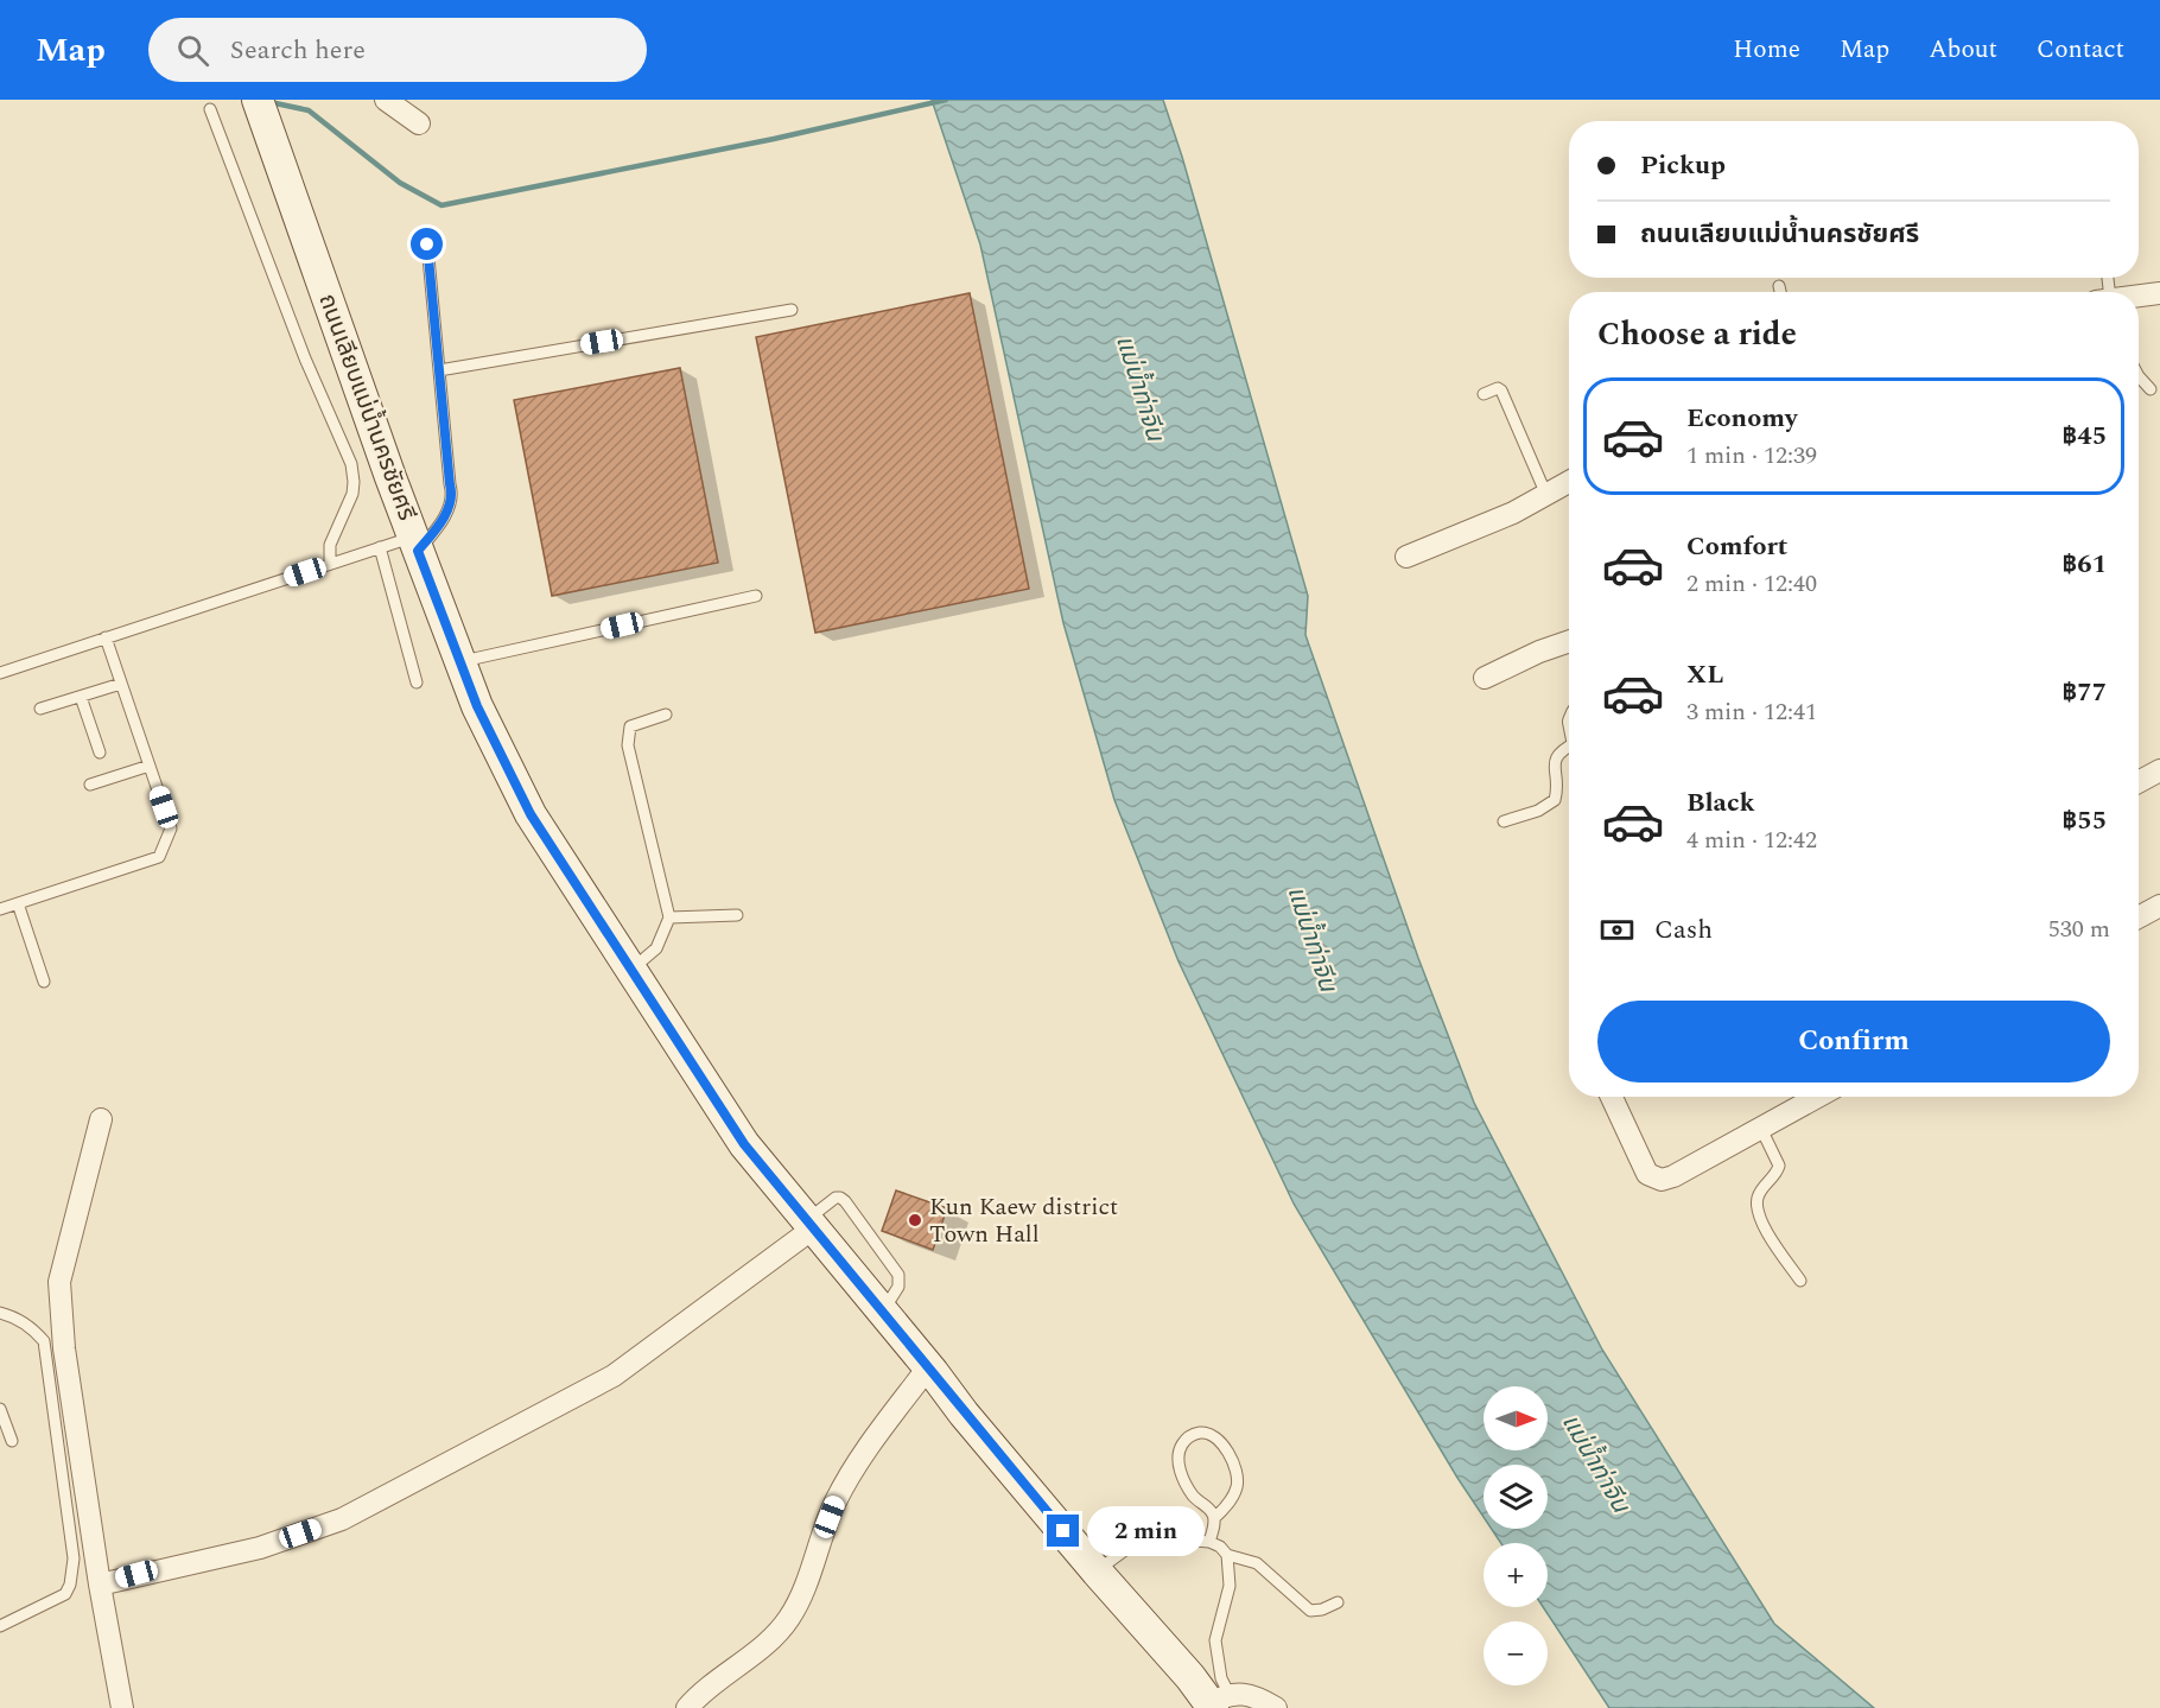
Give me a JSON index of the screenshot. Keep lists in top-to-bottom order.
{
  "streets": {
    "main road": ["ถนนเลียบแม่น้ำนครชัยศรี"]
  },
  "water": ["แม่น้ำท่าจีน"],
  "places": ["Kun Kaew district Town Hall"],
  "north": "right",
  "page": {
    "header": "Map",
    "search": "Search here",
    "nav": [
      "Home",
      "Map",
      "About",
      "Contact"
    ],
    "banner": ["Pickup", "ถนนเลียบแม่น้ำนครชัยศรี"],
    "heading": "Choose a ride",
    "list": [
      {
        "name": "Economy",
        "note": "1 min · 12:39",
        "value": "฿45"
      },
      {
        "name": "Comfort",
        "note": "2 min · 12:40",
        "value": "฿61"
      },
      {
        "name": "XL",
        "note": "3 min · 12:41",
        "value": "฿77"
      },
      {
        "name": "Black",
        "note": "4 min · 12:42",
        "value": "฿55"
      }
    ],
    "pay": ["Cash", "530 m"],
    "buttons": "Confirm",
    "map_buttons": ["+", "−"],
    "bubble": "2 min"
  }
}
